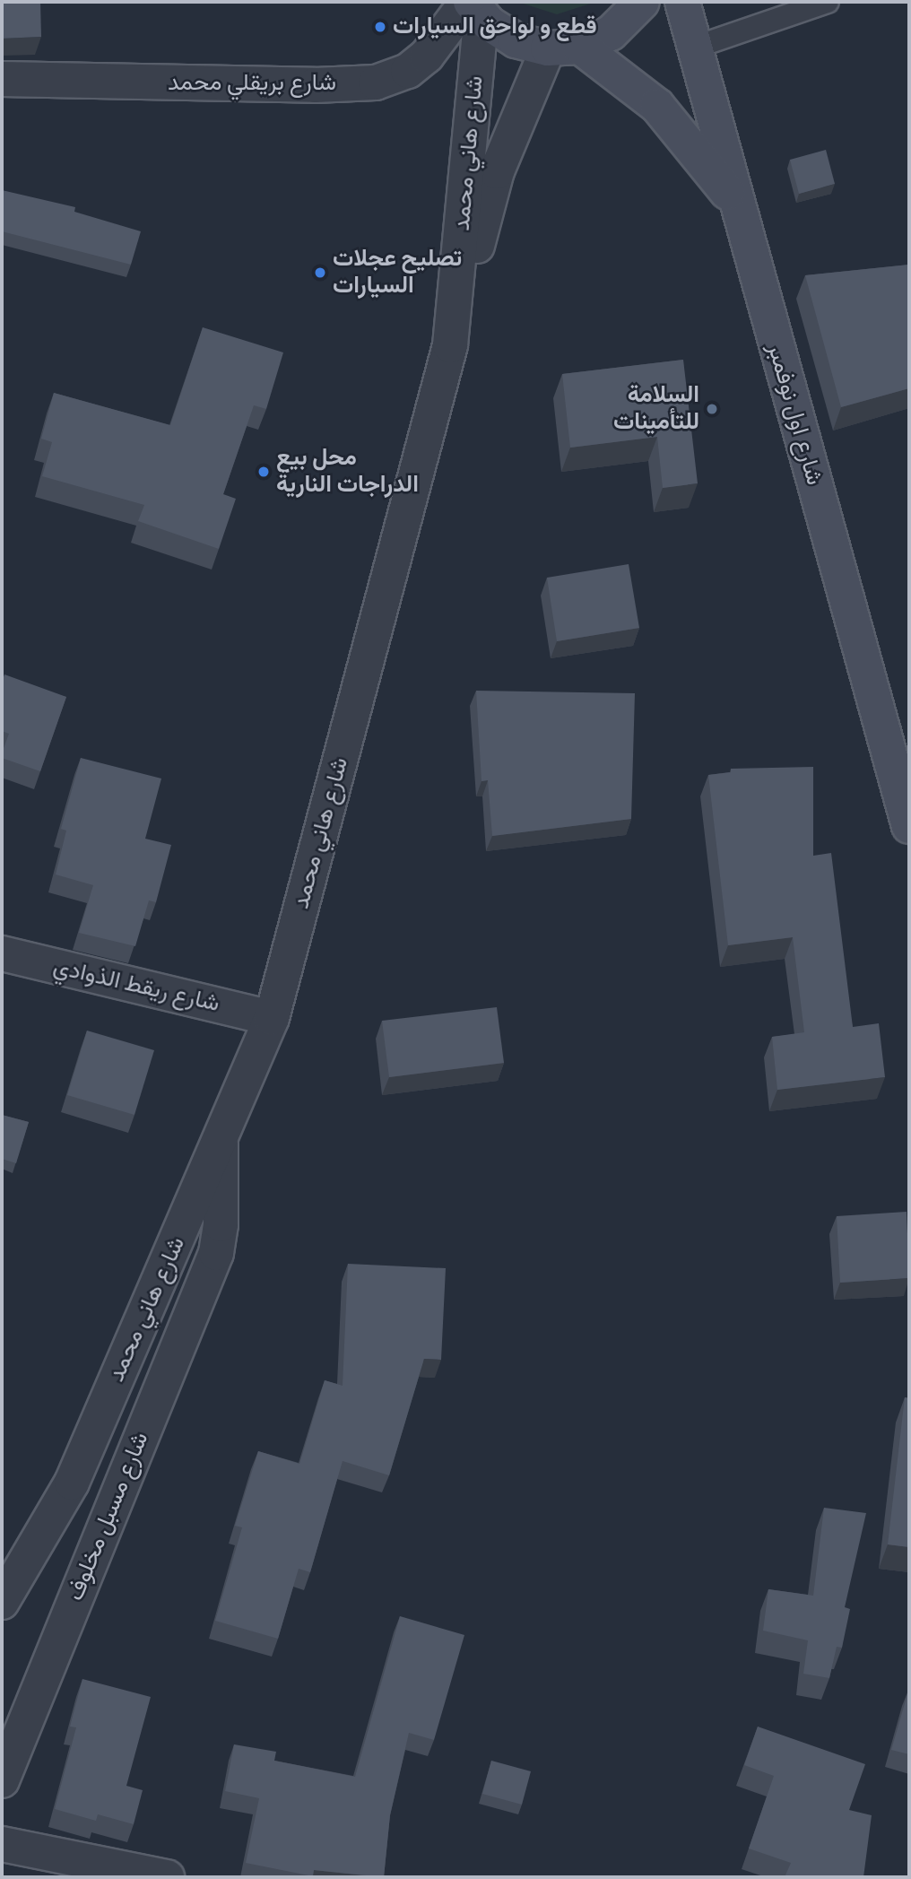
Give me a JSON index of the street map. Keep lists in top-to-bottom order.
{
  "streets": {
    "main road": ["شارع اول نوفمبر"],
    "street": [
      "شارع بريقلي محمد",
      "شارع هاني محمد",
      "شارع ريقط الذوادي",
      "شارع مسبل مخلوف"
    ]
  },
  "crossings": [
    ["شارع بريقلي محمد", "شارع هاني محمد"],
    ["شارع هاني محمد", "شارع ريقط الذوادي"],
    ["شارع هاني محمد", "شارع مسبل مخلوف"]
  ],
  "places": [
    "قطع و لواحق السيارات",
    "تصليح عجلات السيارات",
    "السلامة للتأمينات",
    "محل بيع الدراجات النارية"
  ]
}
